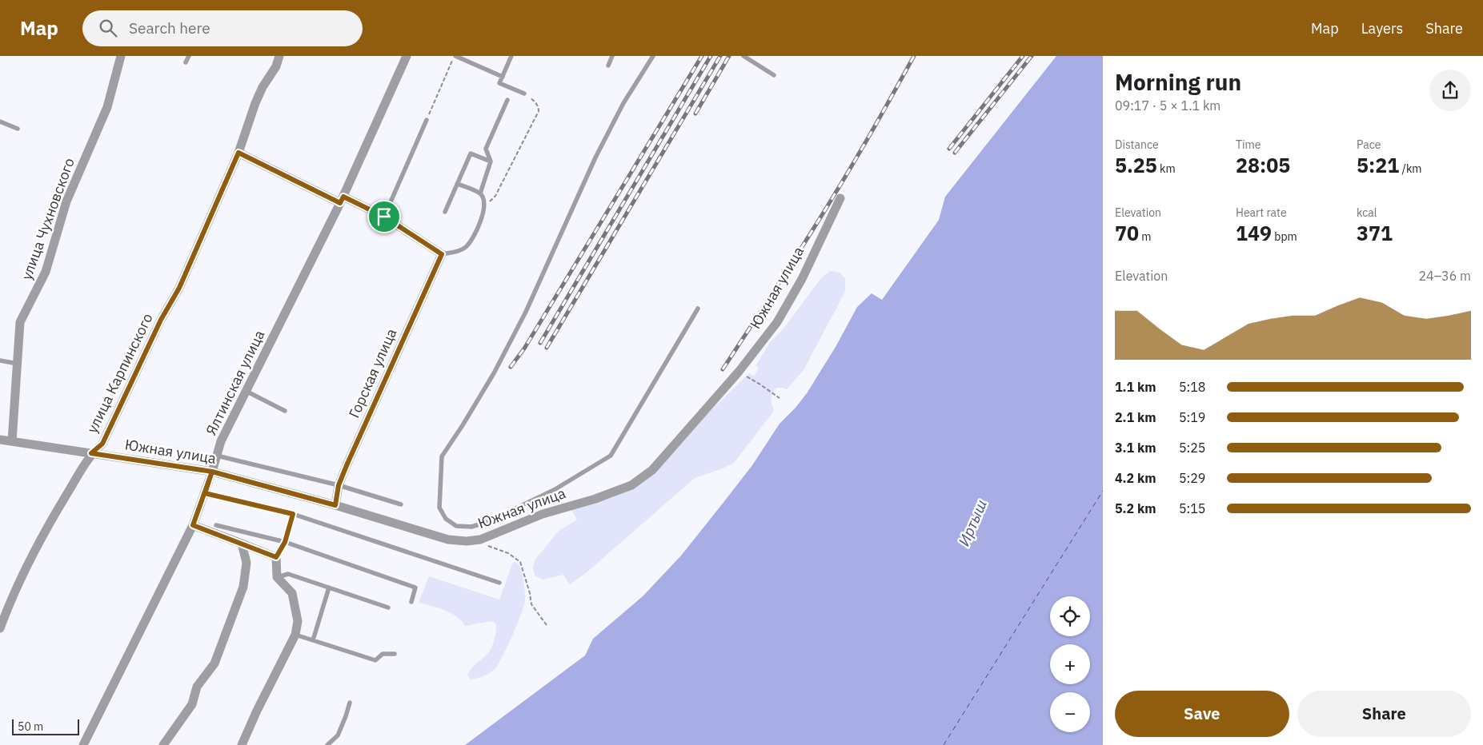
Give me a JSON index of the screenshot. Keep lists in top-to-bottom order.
{
  "streets": {
    "street": [
      "улица Чухновского",
      "Южная улица",
      "улица Карпинского",
      "Горская улица",
      "Ялтинская улица"
    ]
  },
  "crossings": [
    ["улица Чухновского", "Южная улица"],
    ["Южная улица", "улица Карпинского"],
    ["Южная улица", "Горская улица"],
    ["Южная улица", "Ялтинская улица"]
  ],
  "water": ["Иртыш"],
  "scale_bar": "50 m",
  "page": {
    "header": "Map",
    "search": "Search here",
    "nav": ["Map", "Layers", "Share"],
    "heading": ["Morning run", "09:17 · 5 × 1.1 km"],
    "stats": [
      ["Distance", "5.25 km"],
      ["Time", "28:05"],
      ["Pace", "5:21 /km"],
      ["Elevation", "70 m"],
      ["Heart rate", "149 bpm"],
      ["kcal", "371"]
    ],
    "chart": ["Elevation", "24–36 m"],
    "list": [
      {
        "name": "1.1 km",
        "note": "5:18"
      },
      {
        "name": "2.1 km",
        "note": "5:19"
      },
      {
        "name": "3.1 km",
        "note": "5:25"
      },
      {
        "name": "4.2 km",
        "note": "5:29"
      },
      {
        "name": "5.2 km",
        "note": "5:15"
      }
    ],
    "map_buttons": ["+", "−"],
    "buttons": ["Save", "Share"],
    "scale": "50 m"
  }
}
